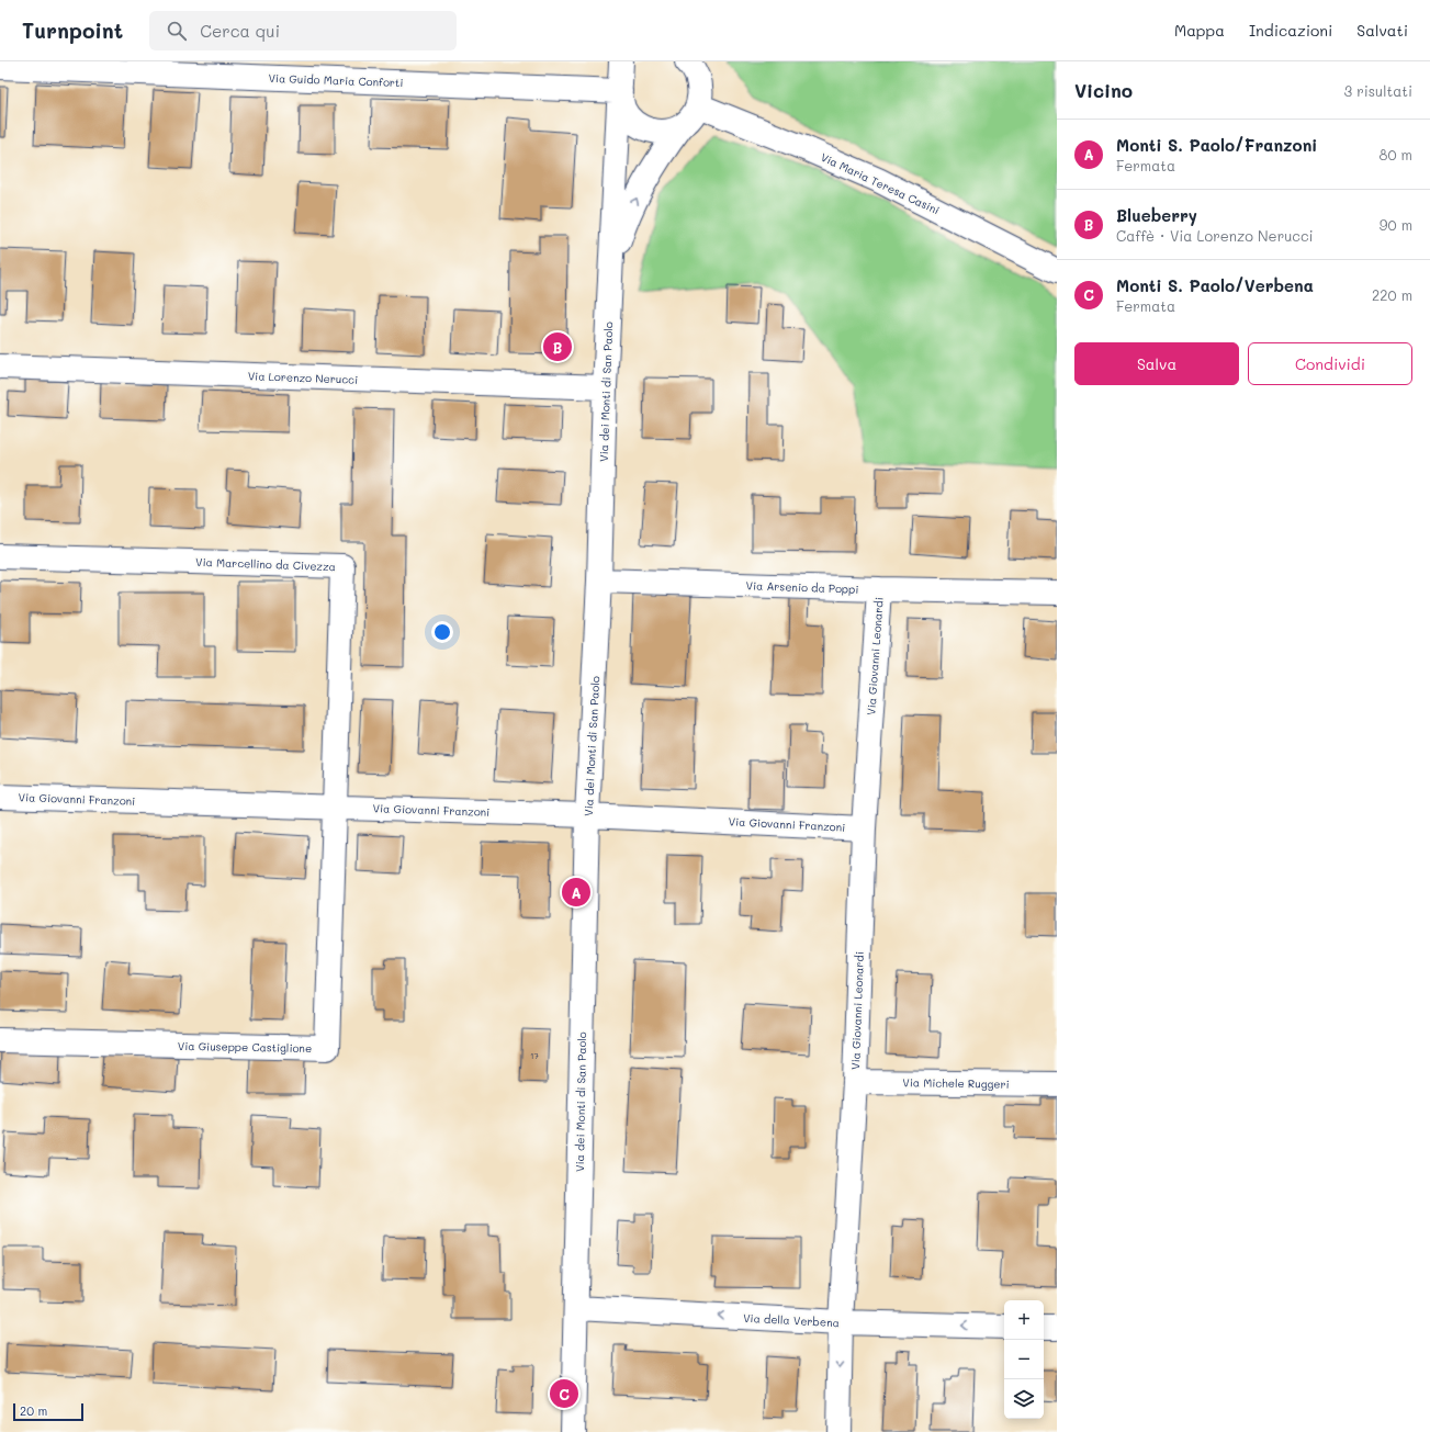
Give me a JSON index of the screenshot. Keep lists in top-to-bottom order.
{
  "streets": {
    "street": [
      "Via Guido Maria Conforti",
      "Via Maria Teresa Casini",
      "Via Lorenzo Nerucci",
      "Via dei Monti di San Paolo",
      "Via Marcellino da Civezza",
      "Via Arsenio da Poppi",
      "Via Giovanni Leonardi",
      "Via Giovanni Franzoni",
      "Via Giuseppe Castiglione",
      "Via Michele Ruggeri",
      "Via della Verbena"
    ]
  },
  "crossings": [
    ["Via Guido Maria Conforti", "Via dei Monti di San Paolo"],
    ["Via Lorenzo Nerucci", "Via dei Monti di San Paolo"],
    ["Via dei Monti di San Paolo", "Via Arsenio da Poppi"],
    ["Via dei Monti di San Paolo", "Via Giovanni Franzoni"],
    ["Via dei Monti di San Paolo", "Via della Verbena"],
    ["Via Marcellino da Civezza", "Via Giovanni Franzoni"],
    ["Via Marcellino da Civezza", "Via Giuseppe Castiglione"],
    ["Via Arsenio da Poppi", "Via Giovanni Leonardi"],
    ["Via Giovanni Leonardi", "Via Giovanni Franzoni"],
    ["Via Giovanni Leonardi", "Via Michele Ruggeri"],
    ["Via Giovanni Leonardi", "Via della Verbena"],
    ["Via Giovanni Franzoni", "Via Giuseppe Castiglione"]
  ],
  "one_way": ["Via della Verbena"],
  "house_numbers": ["17"],
  "scale_bar": "20 m",
  "page": {
    "header": "Turnpoint",
    "search": "Cerca qui",
    "nav": ["Mappa", "Indicazioni", "Salvati"],
    "heading": ["Vicino", "3 risultati"],
    "list": [
      {
        "mark": "A",
        "name": "Monti S. Paolo/Franzoni",
        "note": "Fermata",
        "value": "80 m"
      },
      {
        "mark": "B",
        "name": "Blueberry",
        "note": "Caffè · Via Lorenzo Nerucci",
        "value": "90 m"
      },
      {
        "mark": "C",
        "name": "Monti S. Paolo/Verbena",
        "note": "Fermata",
        "value": "220 m"
      }
    ],
    "buttons": ["Salva", "Condividi"],
    "pins": ["B", "A", "C"],
    "map_buttons": ["+", "−"],
    "scale": "20 m"
  }
}
